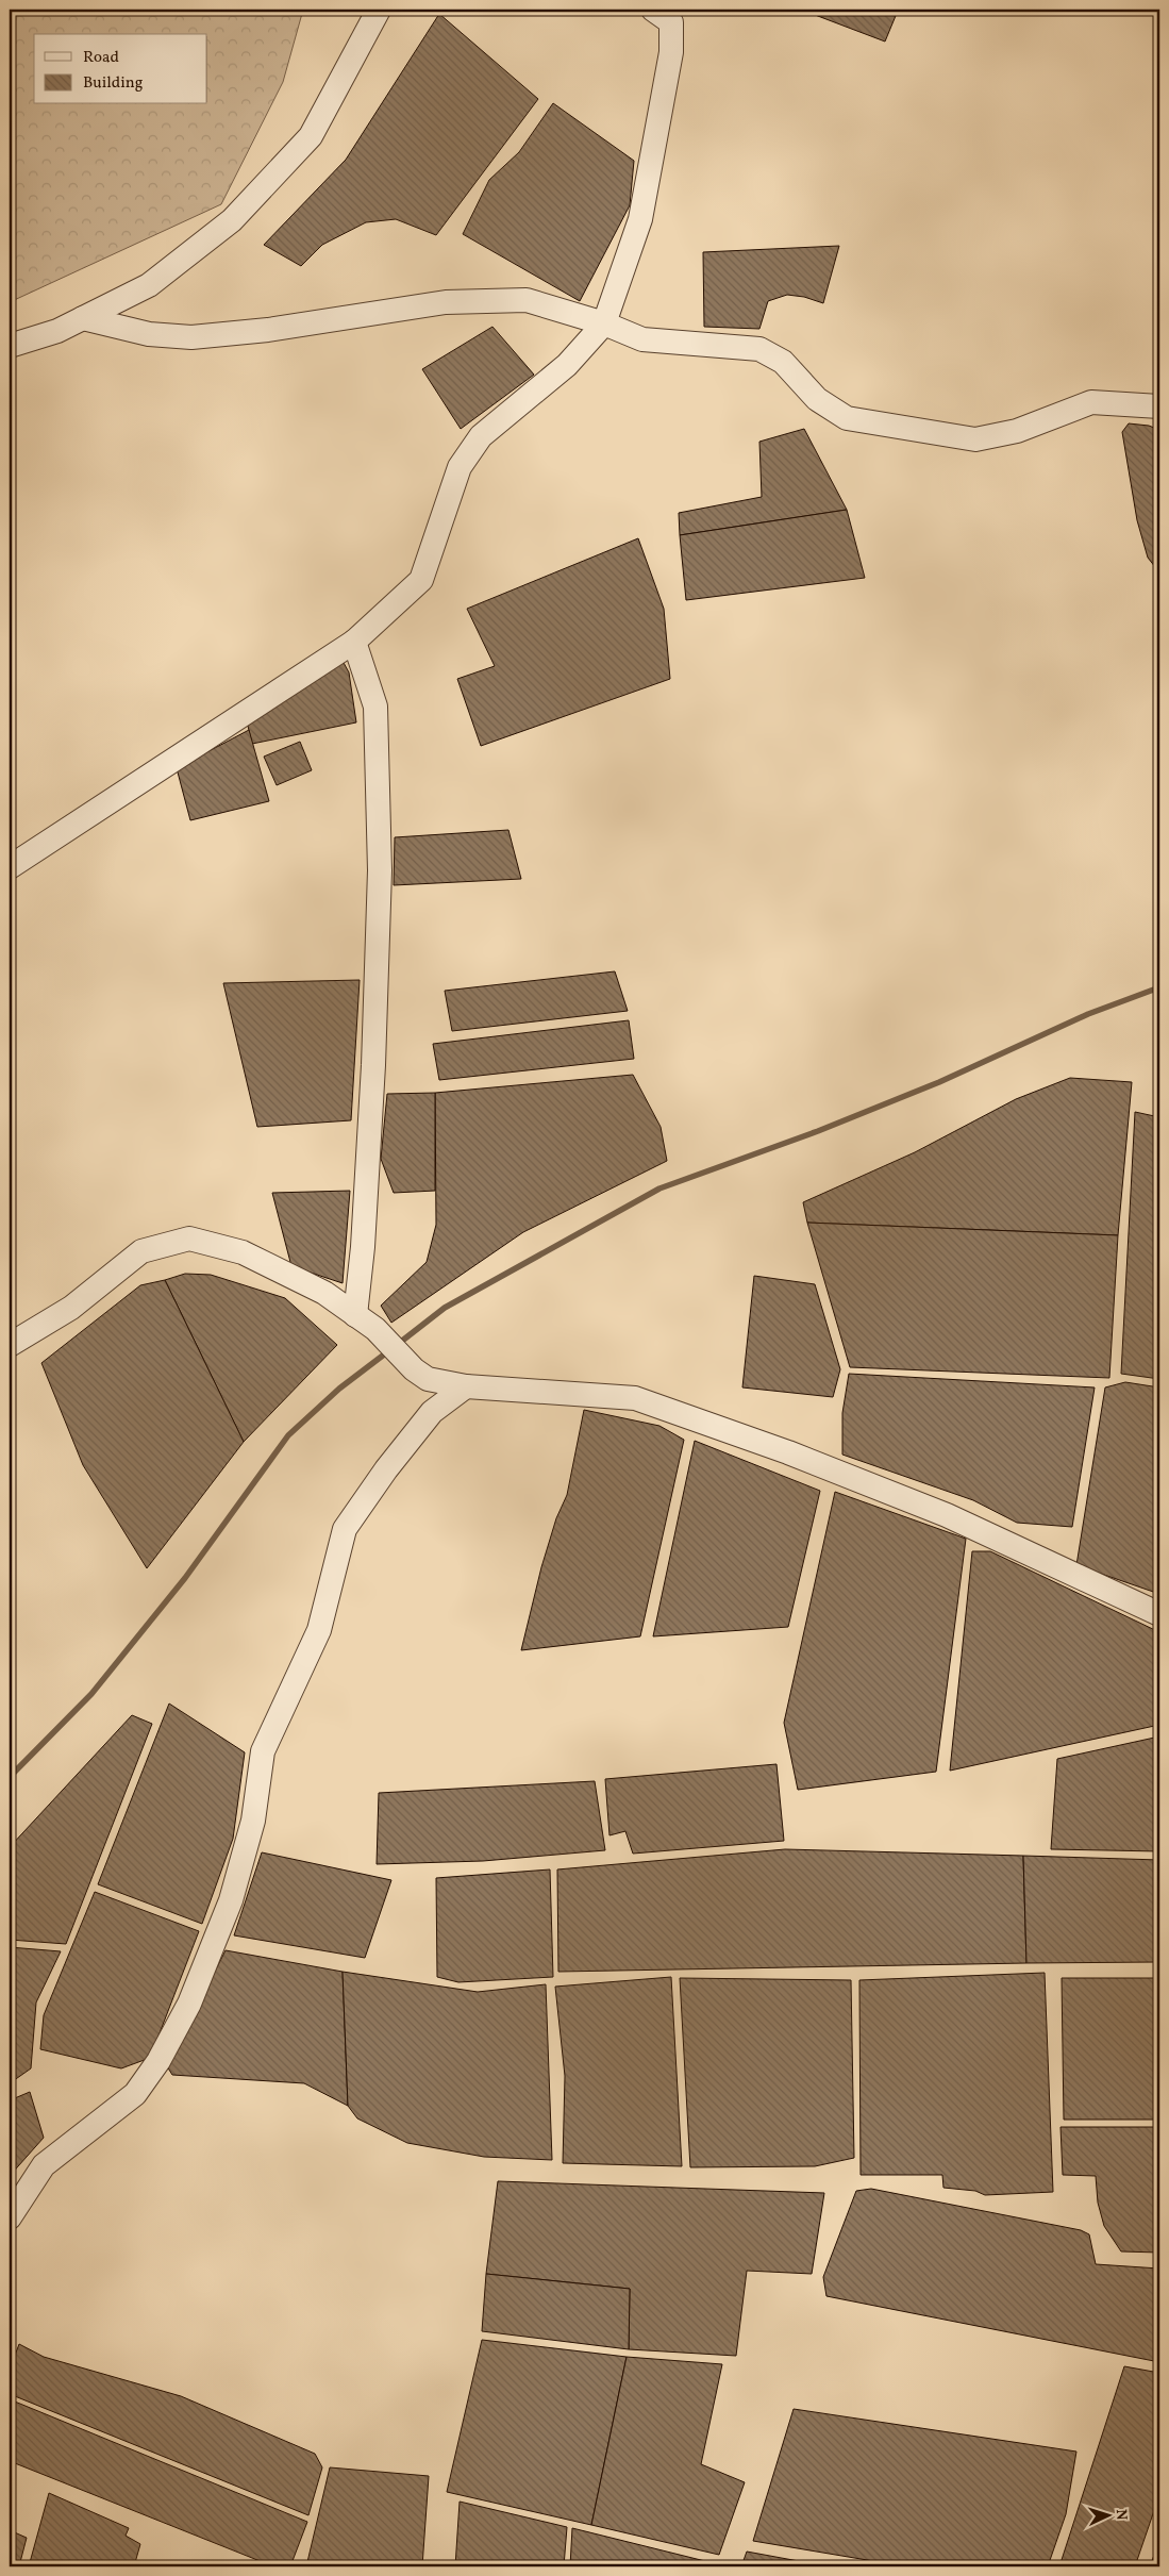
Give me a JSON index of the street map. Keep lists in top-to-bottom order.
{
  "legend": ["Road", "Building"],
  "north": "right"
}
